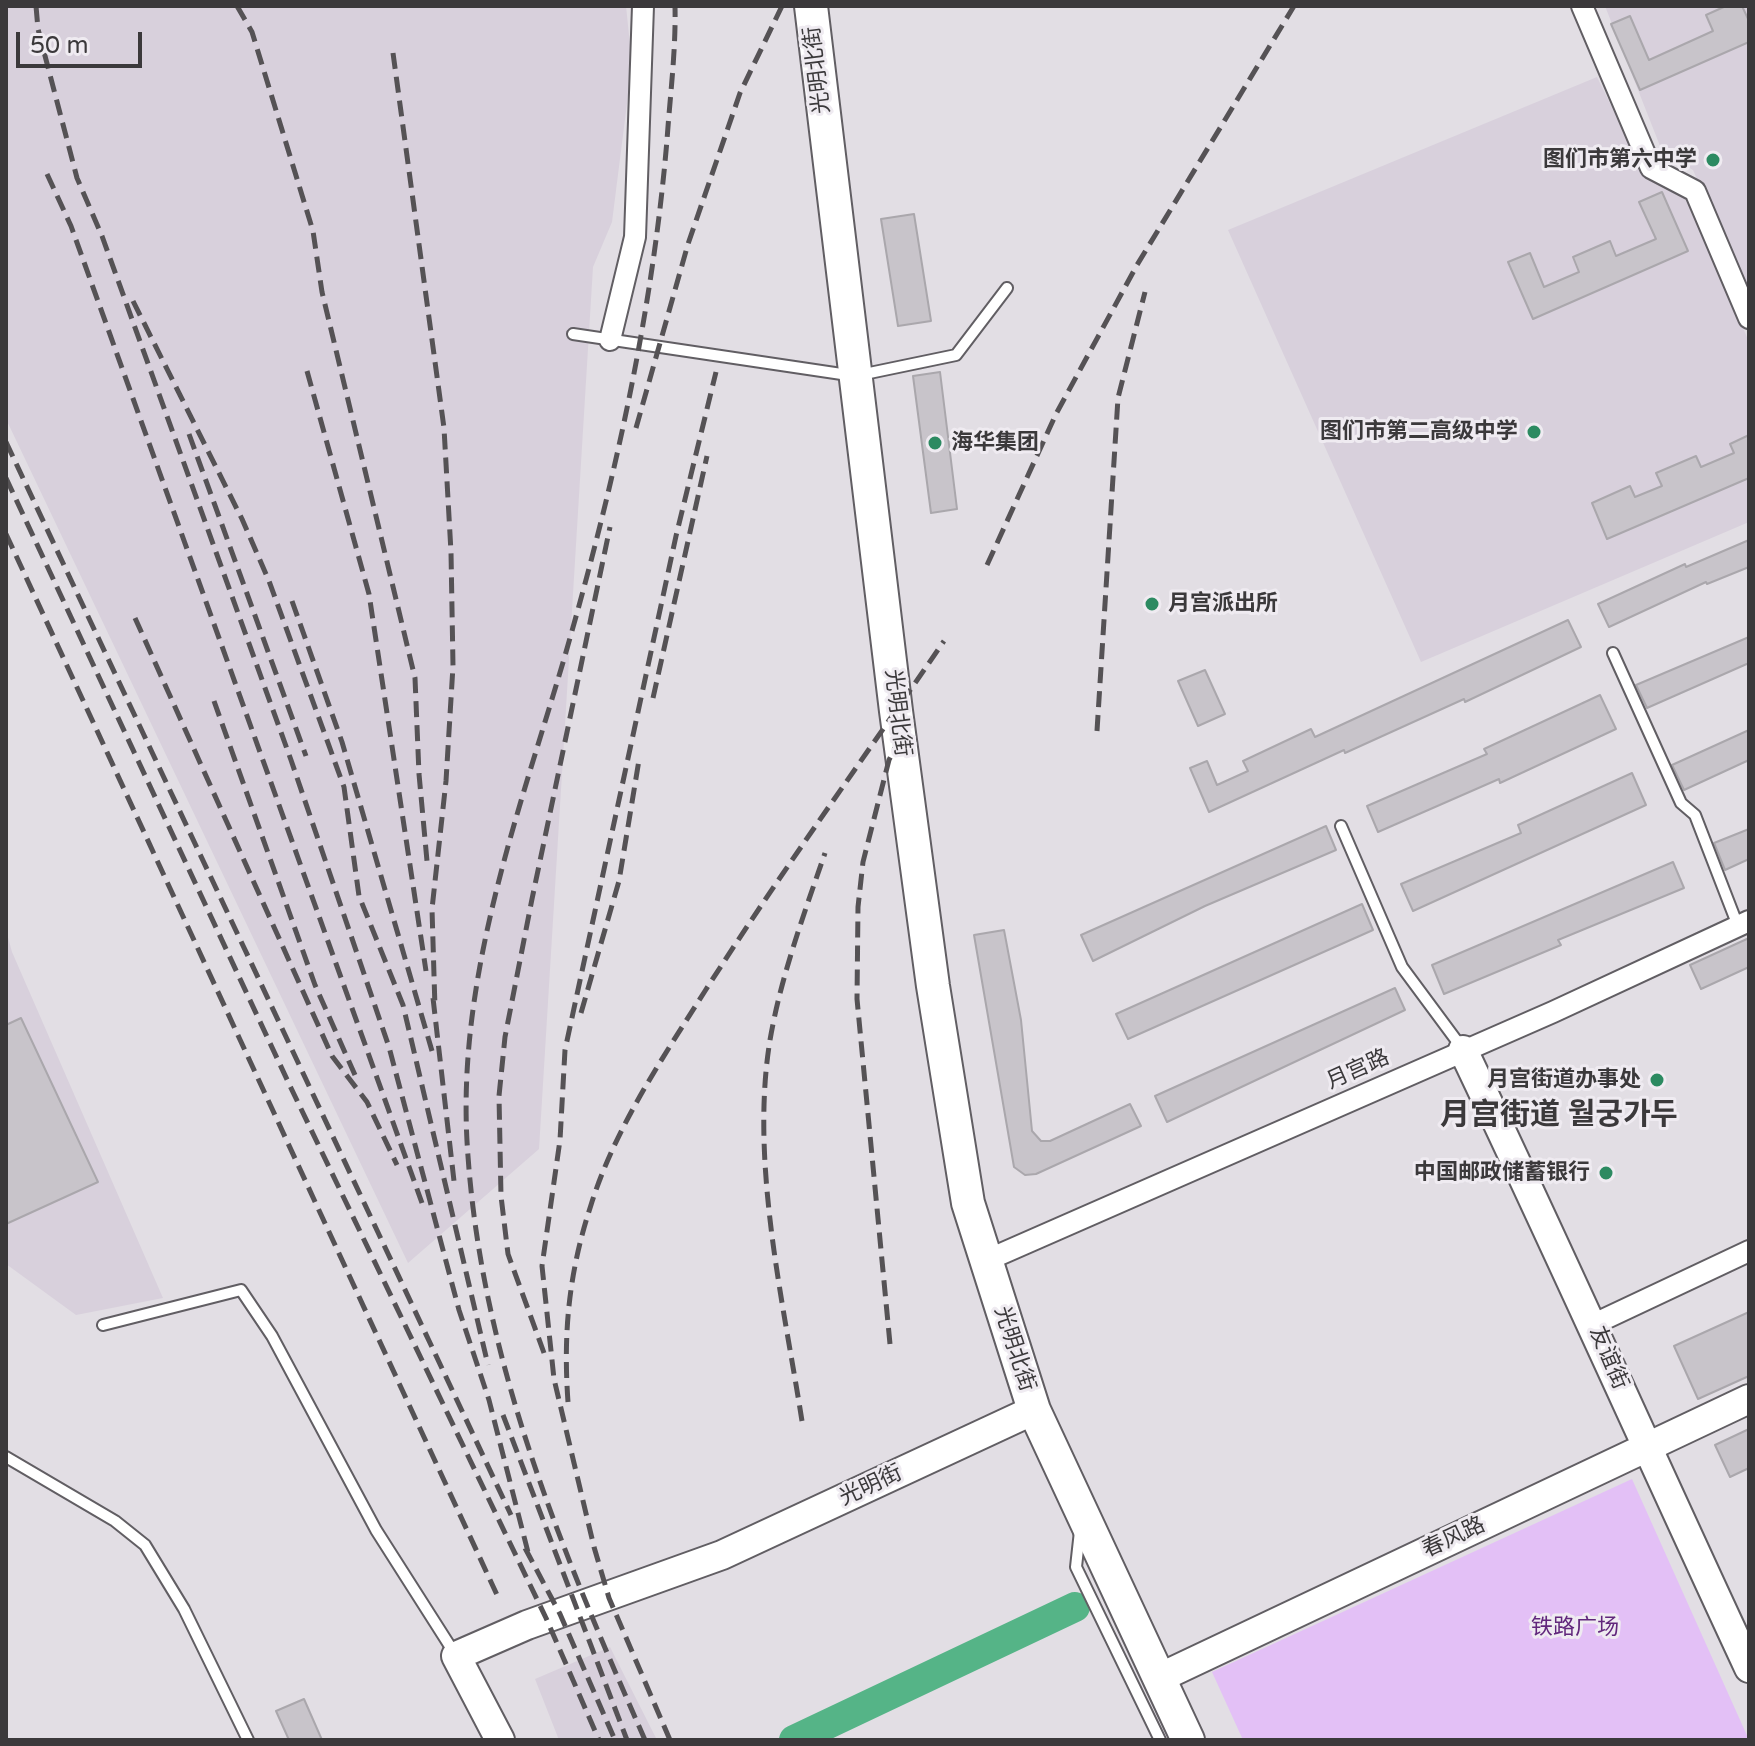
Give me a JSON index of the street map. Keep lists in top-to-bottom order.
{
  "streets": {
    "main road": ["光明北街"],
    "street": [
      "月宫路",
      "友谊街",
      "光明街",
      "春风路"
    ]
  },
  "crossings": [
    ["光明北街", "月宫路"],
    ["光明北街", "光明街"],
    ["月宫路", "友谊街"],
    ["友谊街", "春风路"]
  ],
  "districts": ["月宫街道 월궁가두"],
  "parks": ["铁路广场"],
  "places": [
    "图们市第六中学",
    "图们市第二高级中学",
    "海华集团",
    "月宫派出所",
    "月宫街道办事处",
    "中国邮政储蓄银行"
  ],
  "scale_bar": "50 m"
}
